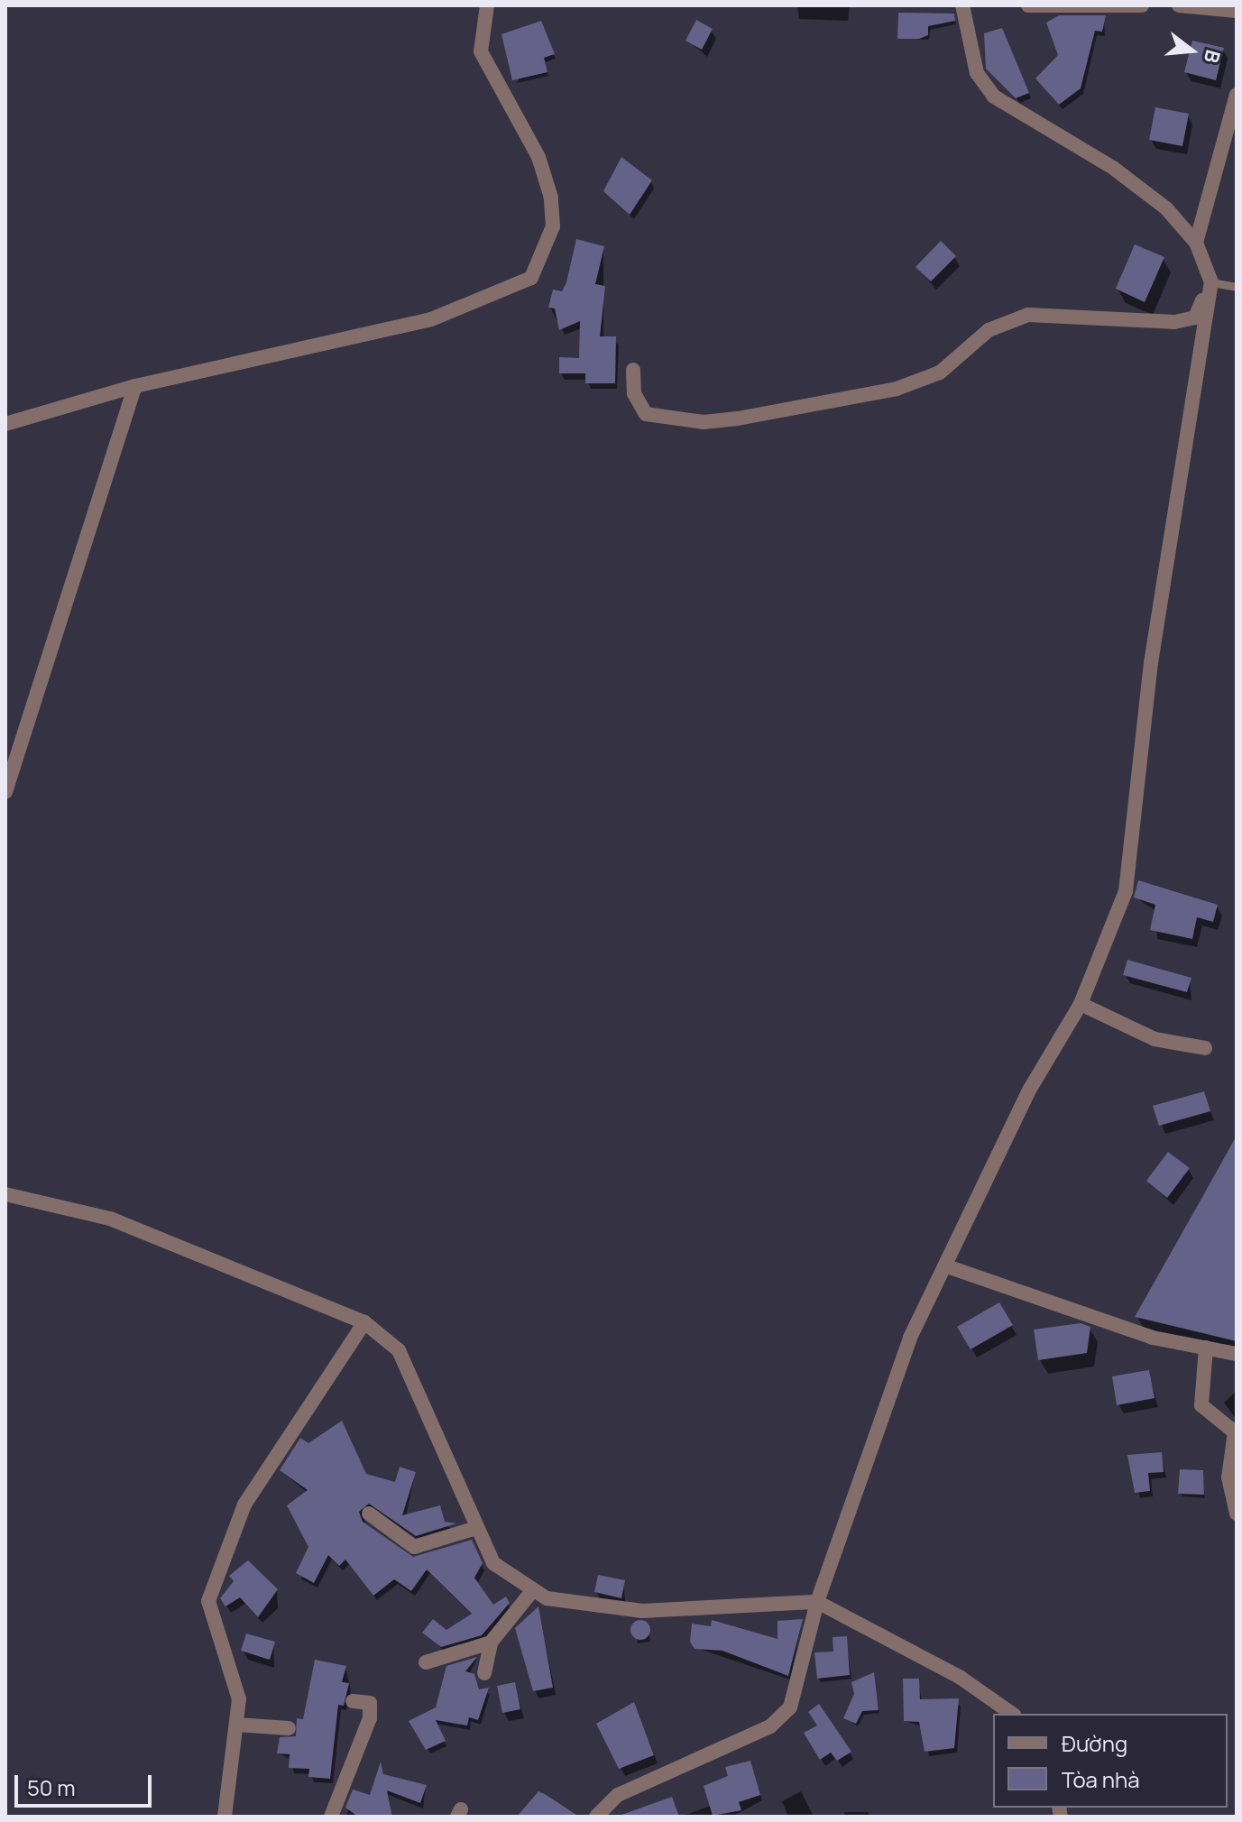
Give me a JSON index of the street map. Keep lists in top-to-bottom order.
{
  "legend": ["Đường", "Tòa nhà"],
  "scale_bar": "50 m",
  "north": "right"
}
